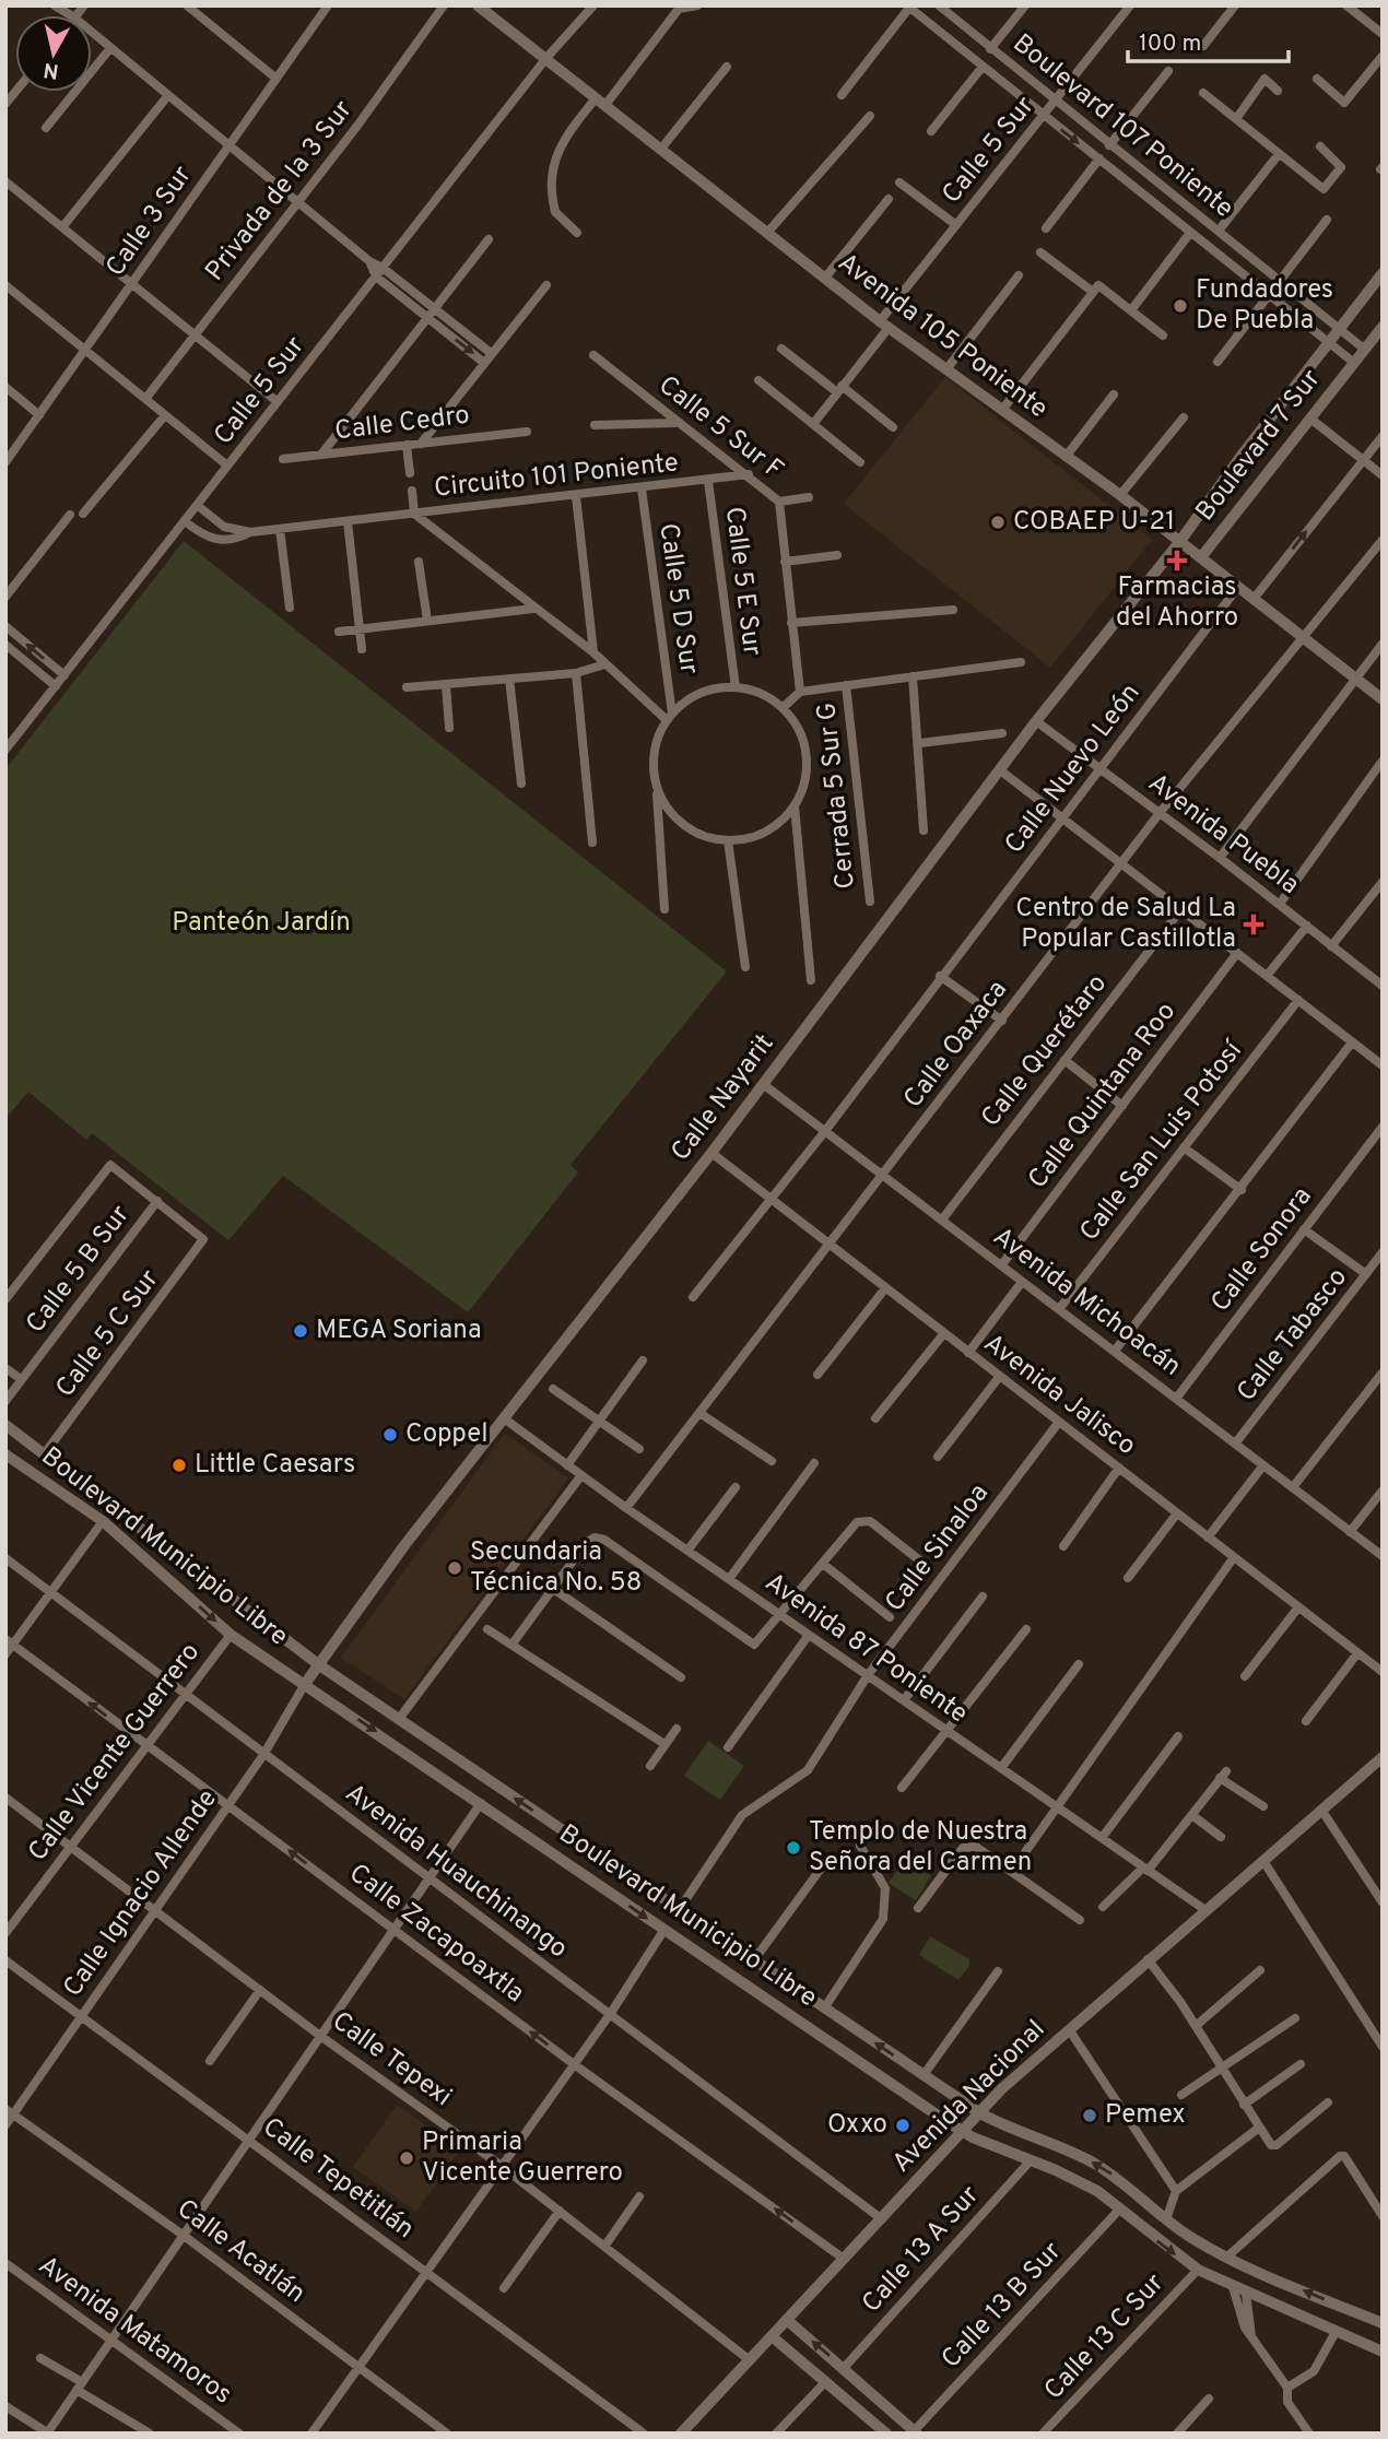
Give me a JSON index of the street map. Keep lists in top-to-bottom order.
{
  "streets": {
    "main road": ["Boulevard Municipio Libre", "Avenida Nacional"],
    "street": [
      "Boulevard 107 Poniente",
      "Calle 5 Sur",
      "Privada de la 3 Sur",
      "Calle 3 Sur",
      "Avenida 105 Poniente",
      "Calle Cedro",
      "Calle 5 Sur F",
      "Boulevard 7 Sur",
      "Circuito 101 Poniente",
      "Calle 5 E Sur",
      "Calle 5 D Sur",
      "Calle Nuevo León",
      "Cerrada 5 Sur G",
      "Avenida Puebla",
      "Calle Oaxaca",
      "Calle Querétaro",
      "Calle Quintana Roo",
      "Calle Nayarit",
      "Calle San Luis Potosí",
      "Calle Sonora",
      "Calle 5 B Sur",
      "Avenida Michoacán",
      "Calle 5 C Sur",
      "Calle Tabasco",
      "Avenida Jalisco",
      "Calle Sinaloa",
      "Avenida 87 Poniente",
      "Calle Vicente Guerrero",
      "Avenida Huauchinango",
      "Calle Ignacio Allende",
      "Calle Zacapoaxtla",
      "Calle Tepexi",
      "Calle Tepetitlán",
      "Calle 13 A Sur",
      "Calle Acatlán",
      "Calle 13 B Sur",
      "Avenida Matamoros",
      "Calle 13 C Sur"
    ]
  },
  "crossings": [
    ["Boulevard 107 Poniente", "Calle 5 Sur"],
    ["Boulevard 107 Poniente", "Boulevard 7 Sur"],
    ["Calle 5 Sur", "Avenida 105 Poniente"],
    ["Calle 5 Sur", "Circuito 101 Poniente"],
    ["Avenida 105 Poniente", "Boulevard 7 Sur"],
    ["Avenida 105 Poniente", "Calle Nuevo León"],
    ["Avenida 105 Poniente", "Calle Oaxaca"],
    ["Avenida 105 Poniente", "Calle Nayarit"],
    ["Calle 5 Sur F", "Circuito 101 Poniente"],
    ["Boulevard 7 Sur", "Calle Nayarit"],
    ["Circuito 101 Poniente", "Calle 5 E Sur"],
    ["Circuito 101 Poniente", "Calle 5 D Sur"],
    ["Calle 5 E Sur", "Calle 5 D Sur"],
    ["Calle Nuevo León", "Avenida Puebla"],
    ["Calle Nuevo León", "Avenida Michoacán"],
    ["Calle Nuevo León", "Avenida Jalisco"],
    ["Avenida Puebla", "Calle Oaxaca"],
    ["Avenida Puebla", "Calle Nayarit"],
    ["Calle Oaxaca", "Avenida Michoacán"],
    ["Calle Oaxaca", "Avenida Jalisco"],
    ["Calle Oaxaca", "Avenida 87 Poniente"],
    ["Calle Querétaro", "Avenida Michoacán"],
    ["Calle Quintana Roo", "Avenida Michoacán"],
    ["Calle Nayarit", "Avenida Michoacán"],
    ["Calle Nayarit", "Avenida Jalisco"],
    ["Calle Nayarit", "Boulevard Municipio Libre"],
    ["Calle Nayarit", "Avenida 87 Poniente"],
    ["Calle Nayarit", "Calle Ignacio Allende"],
    ["Calle San Luis Potosí", "Avenida Michoacán"],
    ["Calle Sonora", "Avenida Michoacán"],
    ["Calle 5 B Sur", "Calle 5 C Sur"],
    ["Avenida Michoacán", "Calle Tabasco"],
    ["Calle 5 C Sur", "Boulevard Municipio Libre"],
    ["Avenida Jalisco", "Calle Sinaloa"],
    ["Boulevard Municipio Libre", "Calle Sinaloa"],
    ["Boulevard Municipio Libre", "Calle Vicente Guerrero"],
    ["Boulevard Municipio Libre", "Calle Ignacio Allende"],
    ["Boulevard Municipio Libre", "Avenida Nacional"],
    ["Boulevard Municipio Libre", "Calle 13 A Sur"],
    ["Boulevard Municipio Libre", "Calle 13 B Sur"],
    ["Boulevard Municipio Libre", "Calle 13 C Sur"],
    ["Calle Sinaloa", "Avenida 87 Poniente"],
    ["Avenida 87 Poniente", "Avenida Nacional"],
    ["Calle Vicente Guerrero", "Avenida Huauchinango"],
    ["Calle Vicente Guerrero", "Calle Zacapoaxtla"],
    ["Calle Vicente Guerrero", "Calle Tepexi"],
    ["Avenida Huauchinango", "Calle Ignacio Allende"],
    ["Avenida Huauchinango", "Avenida Nacional"],
    ["Calle Ignacio Allende", "Calle Zacapoaxtla"],
    ["Calle Ignacio Allende", "Calle Tepexi"],
    ["Calle Ignacio Allende", "Calle Tepetitlán"],
    ["Calle Ignacio Allende", "Calle Acatlán"],
    ["Calle Zacapoaxtla", "Avenida Nacional"],
    ["Calle Tepexi", "Avenida Nacional"]
  ],
  "one_way": ["Calle Zacapoaxtla"],
  "parks": ["Panteón Jardín"],
  "places": {
    "other": [
      "Fundadores De Puebla",
      "COBAEP U-21",
      "MEGA Soriana",
      "Coppel",
      "Little Caesars",
      "Secundaria Técnica No. 58",
      "Templo de Nuestra Señora del Carmen",
      "Pemex",
      "Oxxo",
      "Primaria Vicente Guerrero"
    ],
    "health": ["Farmacias del Ahorro", "Centro de Salud La Popular Castillotla"]
  },
  "scale_bar": "100 m",
  "north": "bottom"
}
